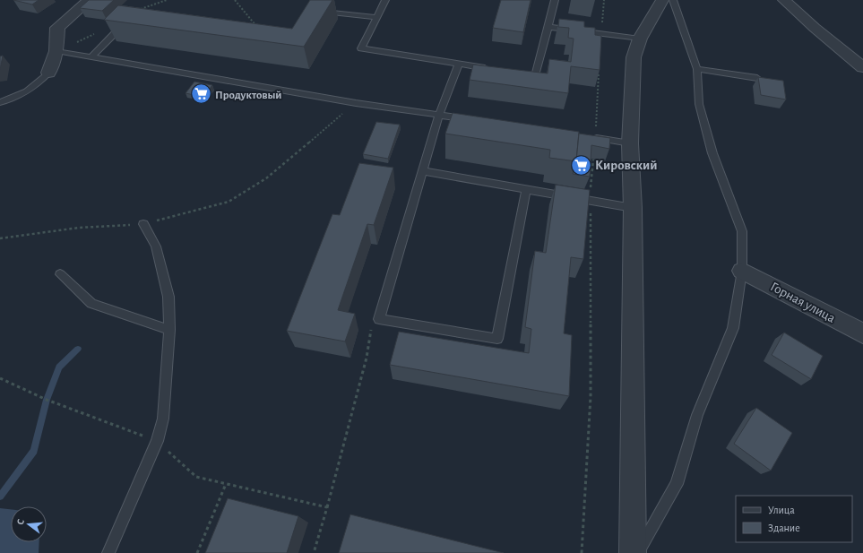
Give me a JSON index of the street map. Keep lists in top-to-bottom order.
{
  "streets": {
    "street": ["Горная улица"]
  },
  "places": {
    "supermarket": ["Продуктовый", "Кировский"]
  },
  "legend": ["Улица", "Здание"],
  "north": "left"
}
